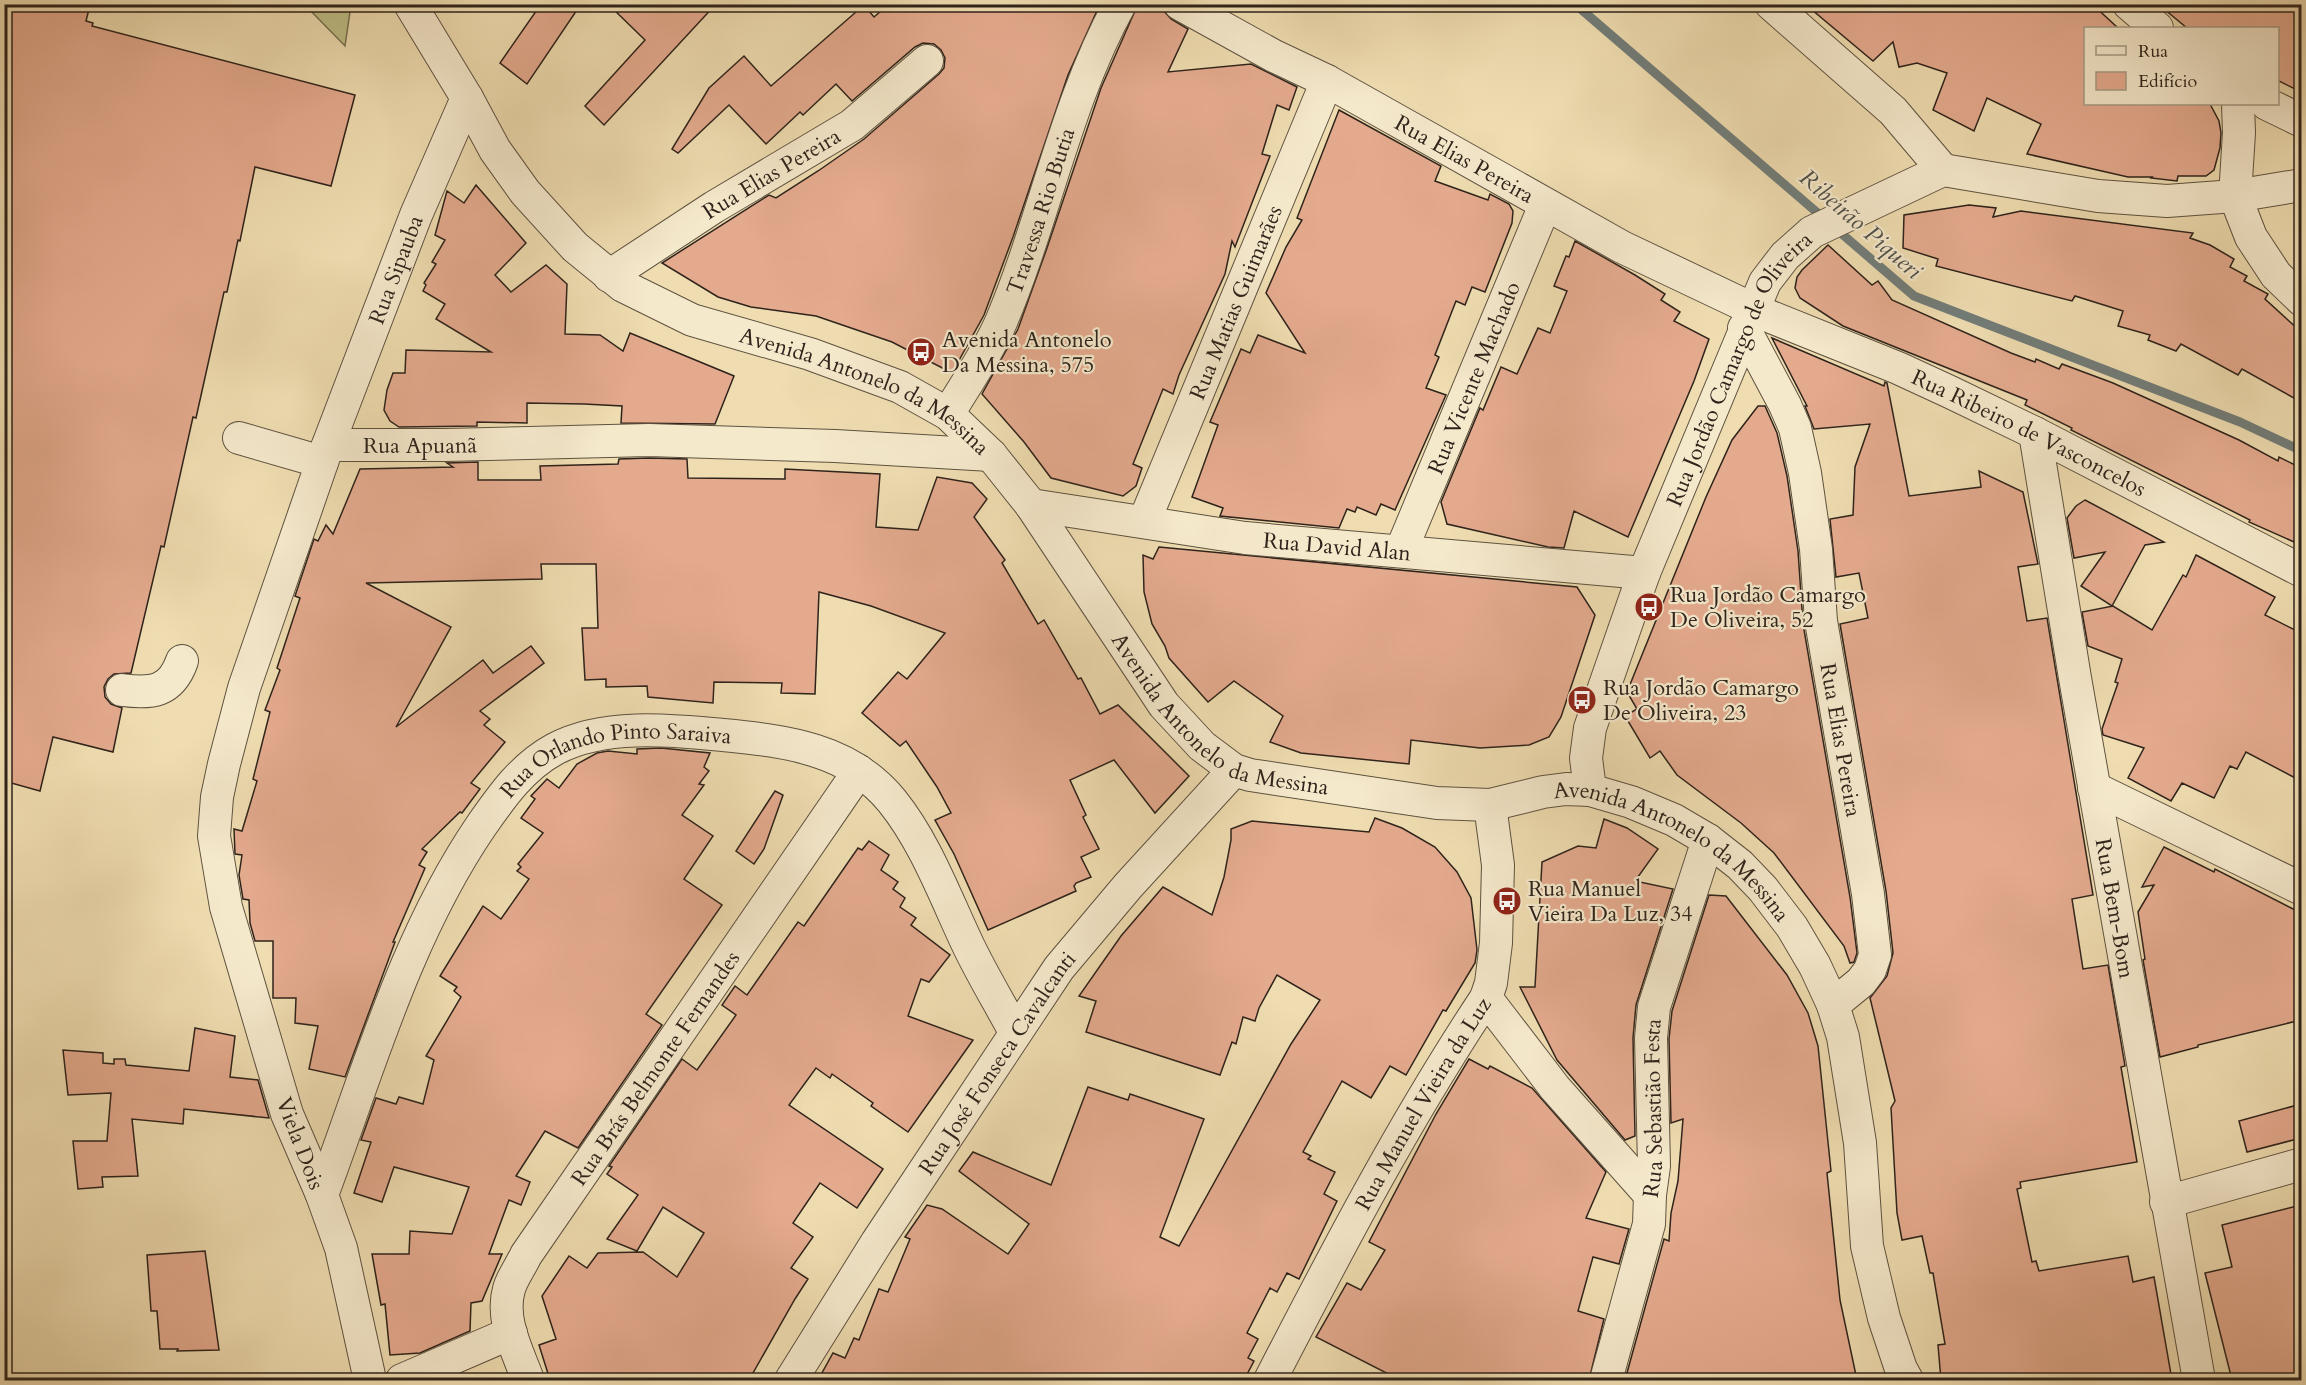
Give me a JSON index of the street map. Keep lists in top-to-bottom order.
{
  "streets": {
    "street": [
      "Rua Elias Pereira",
      "Travessa Rio Butia",
      "Rua Sipauba",
      "Rua Matias Guimarães",
      "Rua Jordão Camargo de Oliveira",
      "Rua Vicente Machado",
      "Avenida Antonelo da Messina",
      "Rua Ribeiro de Vasconcelos",
      "Rua Apuanã",
      "Rua David Alan",
      "Rua Orlando Pinto Saraiva",
      "Rua Bem-Bom",
      "Rua José Fonseca Cavalcanti",
      "Rua Brás Belmonte Fernandes",
      "Rua Manuel Vieira da Luz",
      "Rua Sebastião Festa",
      "Viela Dois"
    ]
  },
  "crossings": [
    ["Rua Elias Pereira", "Rua Matias Guimarães"],
    ["Rua Elias Pereira", "Rua Jordão Camargo de Oliveira"],
    ["Rua Elias Pereira", "Rua Vicente Machado"],
    ["Rua Elias Pereira", "Avenida Antonelo da Messina"],
    ["Rua Elias Pereira", "Rua Ribeiro de Vasconcelos"],
    ["Travessa Rio Butia", "Avenida Antonelo da Messina"],
    ["Rua Sipauba", "Avenida Antonelo da Messina"],
    ["Rua Sipauba", "Rua Apuanã"],
    ["Rua Sipauba", "Viela Dois"],
    ["Rua Matias Guimarães", "Rua David Alan"],
    ["Rua Jordão Camargo de Oliveira", "Avenida Antonelo da Messina"],
    ["Rua Jordão Camargo de Oliveira", "Rua Ribeiro de Vasconcelos"],
    ["Rua Jordão Camargo de Oliveira", "Rua David Alan"],
    ["Rua Vicente Machado", "Rua David Alan"],
    ["Avenida Antonelo da Messina", "Rua Apuanã"],
    ["Avenida Antonelo da Messina", "Rua David Alan"],
    ["Avenida Antonelo da Messina", "Rua José Fonseca Cavalcanti"],
    ["Avenida Antonelo da Messina", "Rua Manuel Vieira da Luz"],
    ["Avenida Antonelo da Messina", "Rua Sebastião Festa"],
    ["Rua Ribeiro de Vasconcelos", "Rua Bem-Bom"],
    ["Rua Apuanã", "Viela Dois"],
    ["Rua Orlando Pinto Saraiva", "Rua José Fonseca Cavalcanti"],
    ["Rua Orlando Pinto Saraiva", "Rua Brás Belmonte Fernandes"],
    ["Rua Orlando Pinto Saraiva", "Viela Dois"]
  ],
  "water": ["Ribeirão Piqueri"],
  "places": {
    "bus stop": [
      "Avenida Antonelo Da Messina, 575",
      "Rua Jordão Camargo De Oliveira, 52",
      "Rua Jordão Camargo De Oliveira, 23",
      "Rua Manuel Vieira Da Luz, 34"
    ]
  },
  "legend": ["Rua", "Edifício"]
}
